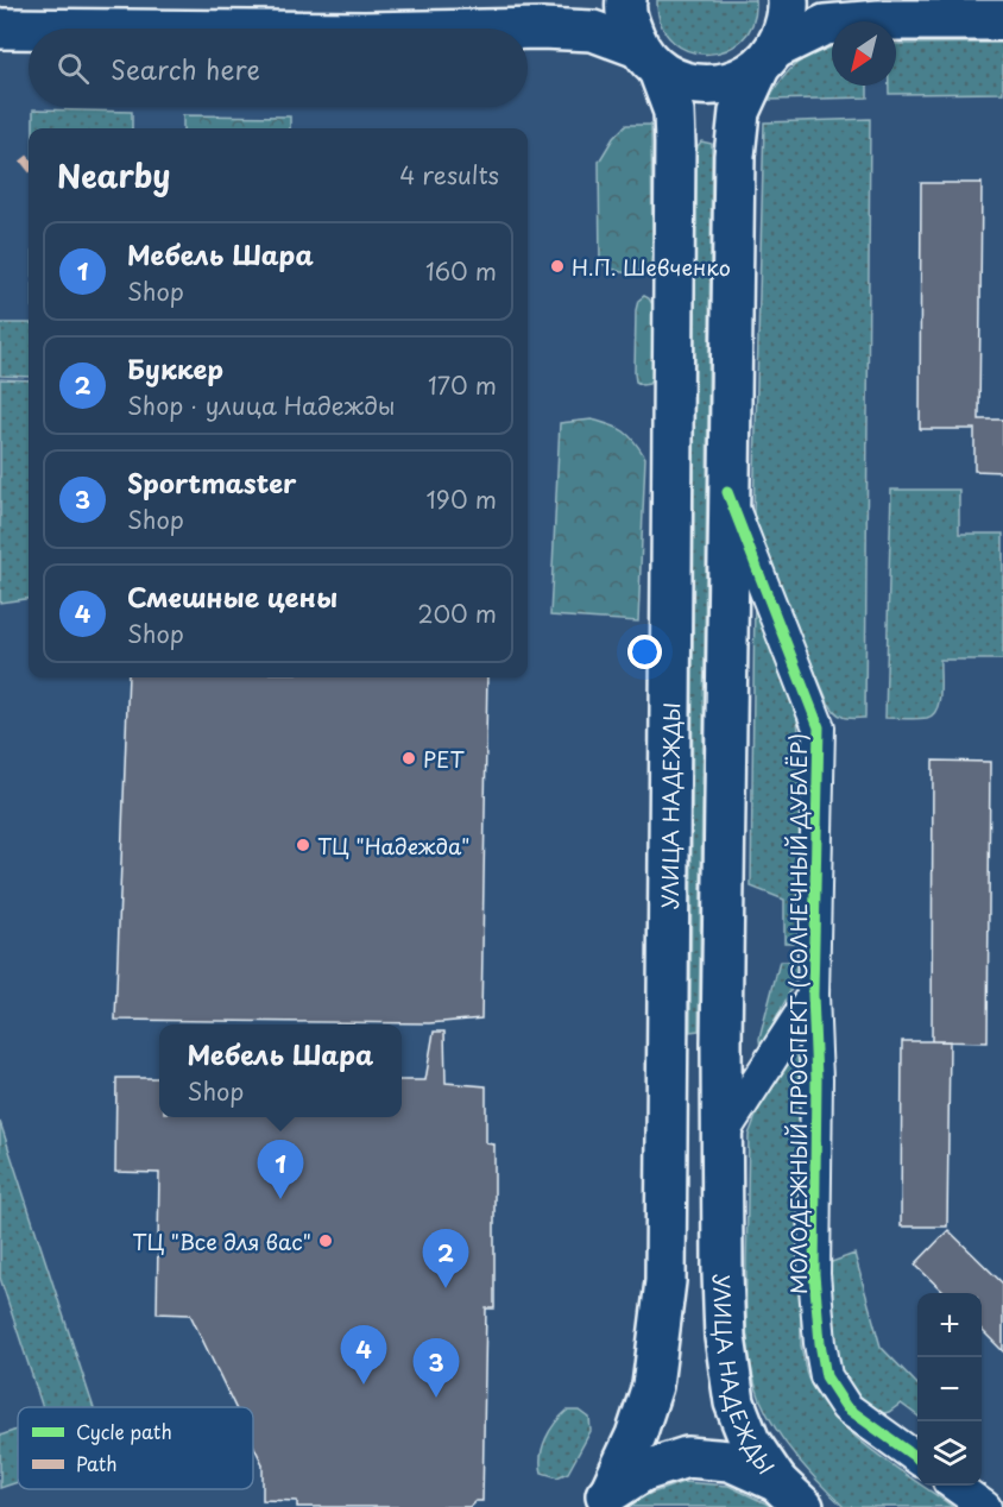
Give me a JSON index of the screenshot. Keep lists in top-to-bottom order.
{
  "streets": {
    "main road": ["УЛИЦА НАДЕЖДЫ"],
    "street": ["МОЛОДЕЖНЫЙ ПРОСПЕКТ (СОЛНЕЧНЫЙ ДУБЛЁР)"]
  },
  "crossings": [
    ["УЛИЦА НАДЕЖДЫ", "МОЛОДЕЖНЫЙ ПРОСПЕКТ (СОЛНЕЧНЫЙ ДУБЛЁР)"]
  ],
  "places": [
    "Н.П. Шевченко",
    "РЕТ",
    "ТЦ \"Надежда\"",
    "ТЦ \"Все для вас\""
  ],
  "legend": ["Cycle path", "Path"],
  "north": "bottom left",
  "page": {
    "search": "Search here",
    "heading": ["Nearby", "4 results"],
    "list": [
      {
        "mark": "1",
        "name": "Мебель Шара",
        "note": "Shop",
        "value": "160 m"
      },
      {
        "mark": "2",
        "name": "Буккер",
        "note": "Shop · улица Надежды",
        "value": "170 m"
      },
      {
        "mark": "3",
        "name": "Sportmaster",
        "note": "Shop",
        "value": "190 m"
      },
      {
        "mark": "4",
        "name": "Смешные цены",
        "note": "Shop",
        "value": "200 m"
      }
    ],
    "popup": ["Мебель Шара", "Shop"],
    "pins": [
      "1",
      "2",
      "4",
      "3"
    ],
    "map_buttons": ["+", "−"]
  }
}
